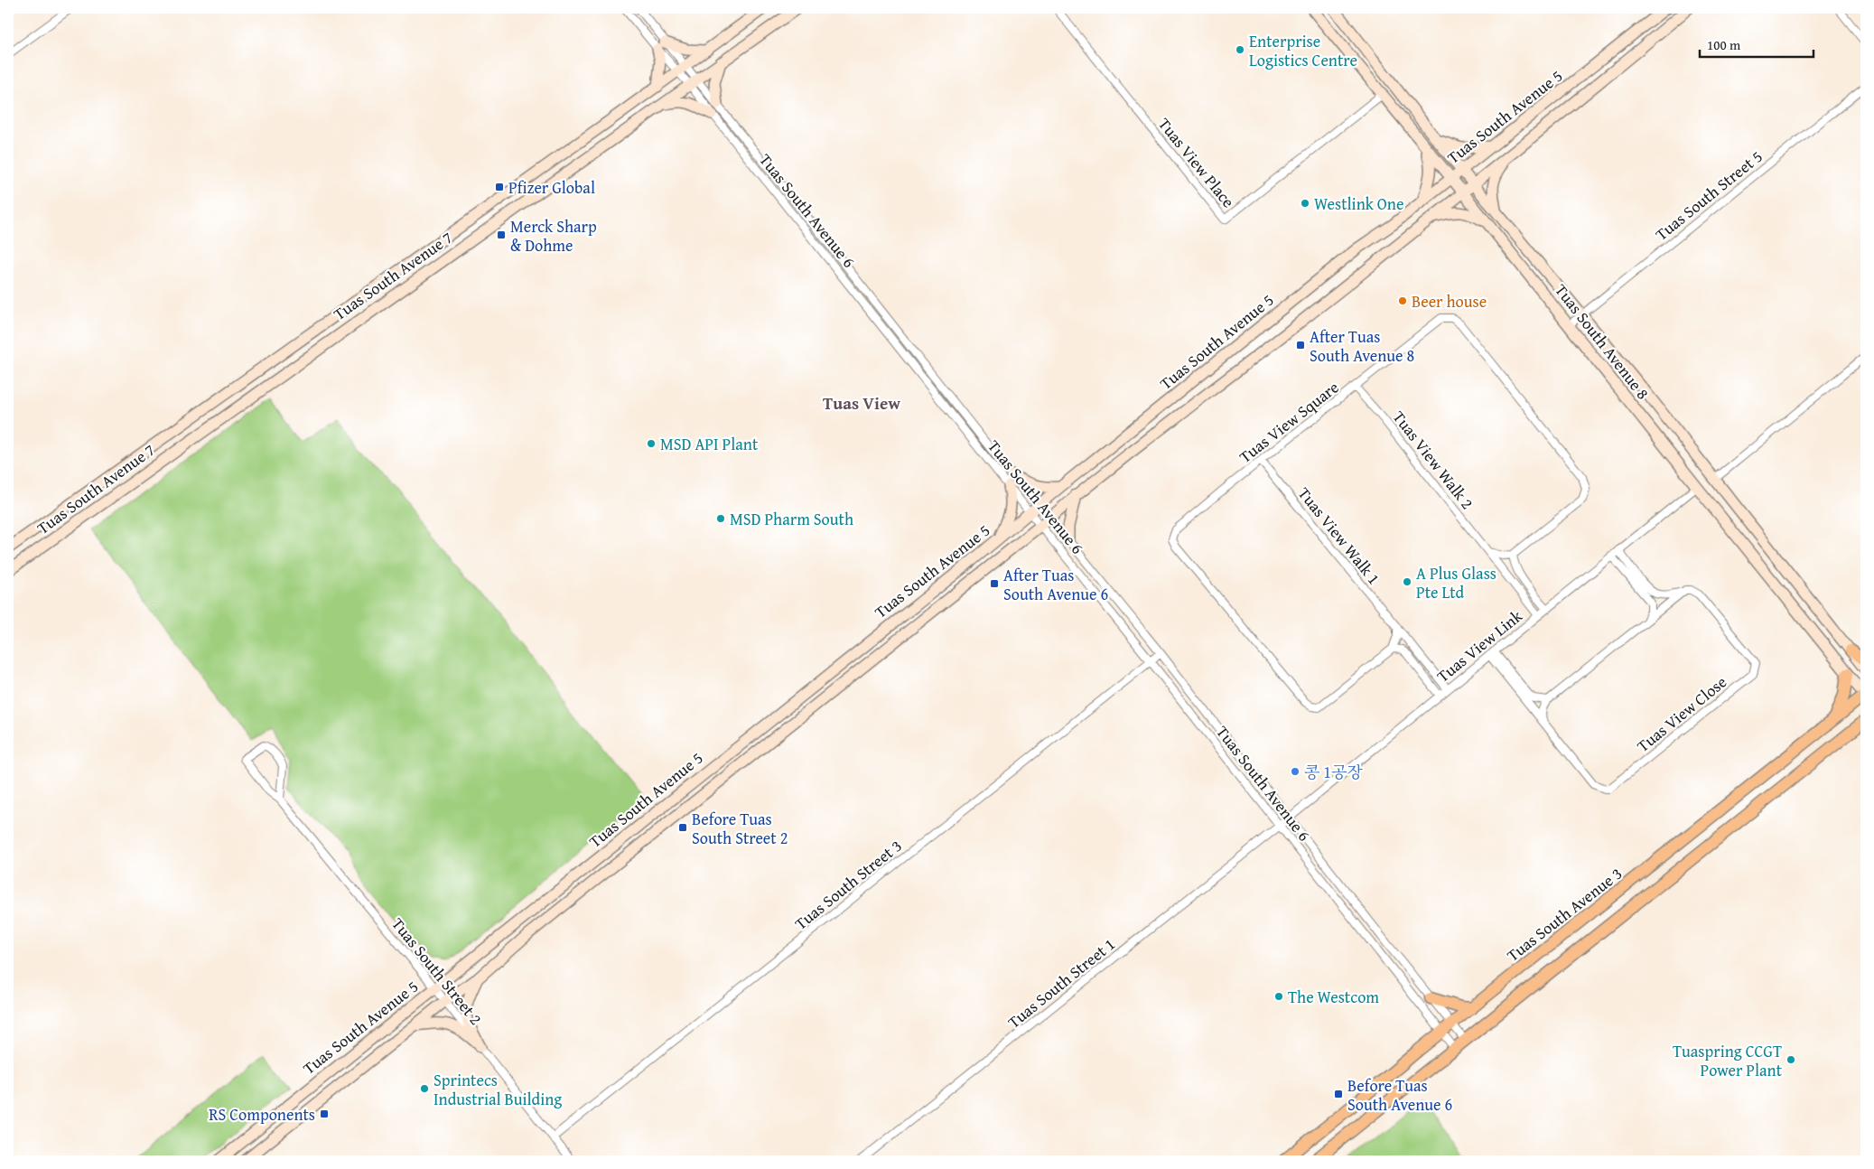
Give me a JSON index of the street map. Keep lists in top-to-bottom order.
{
  "streets": {
    "main road": [
      "Tuas South Avenue 5",
      "Tuas South Avenue 7",
      "Tuas South Avenue 8",
      "Tuas South Avenue 3"
    ],
    "street": [
      "Tuas View Place",
      "Tuas South Street 5",
      "Tuas South Avenue 6",
      "Tuas View Square",
      "Tuas View Walk 2",
      "Tuas View Walk 1",
      "Tuas View Link",
      "Tuas View Close",
      "Tuas South Street 3",
      "Tuas South Street 2",
      "Tuas South Street 1"
    ]
  },
  "crossings": [
    ["Tuas South Avenue 5", "Tuas South Avenue 6"],
    ["Tuas South Avenue 5", "Tuas South Avenue 8"],
    ["Tuas South Avenue 5", "Tuas South Street 2"],
    ["Tuas View Place", "Tuas South Avenue 8"],
    ["Tuas South Street 5", "Tuas South Avenue 8"],
    ["Tuas South Avenue 6", "Tuas South Avenue 7"],
    ["Tuas South Avenue 6", "Tuas View Link"],
    ["Tuas South Avenue 6", "Tuas South Street 3"],
    ["Tuas South Avenue 6", "Tuas South Avenue 3"],
    ["Tuas South Avenue 6", "Tuas South Street 1"],
    ["Tuas South Avenue 8", "Tuas View Link"],
    ["Tuas South Avenue 8", "Tuas South Avenue 3"],
    ["Tuas View Square", "Tuas View Walk 2"],
    ["Tuas View Square", "Tuas View Walk 1"],
    ["Tuas View Walk 2", "Tuas View Link"],
    ["Tuas View Walk 1", "Tuas View Link"],
    ["Tuas View Link", "Tuas View Close"],
    ["Tuas View Link", "Tuas South Street 1"],
    ["Tuas South Street 3", "Tuas South Street 2"]
  ],
  "districts": ["Tuas View"],
  "places": {
    "other": [
      "Enterprise Logistics Centre",
      "Westlink One",
      "Beer house",
      "MSD API Plant",
      "MSD Pharm South",
      "A Plus Glass Pte Ltd",
      "콩 1공장",
      "The Westcom",
      "Tuaspring CCGT Power Plant",
      "Sprintecs Industrial Building"
    ],
    "transit": [
      "Pfizer Global",
      "Merck Sharp & Dohme",
      "After Tuas South Avenue 8",
      "After Tuas South Avenue 6",
      "Before Tuas South Street 2",
      "Before Tuas South Avenue 6",
      "RS Components"
    ]
  },
  "scale_bar": "100 m"
}
